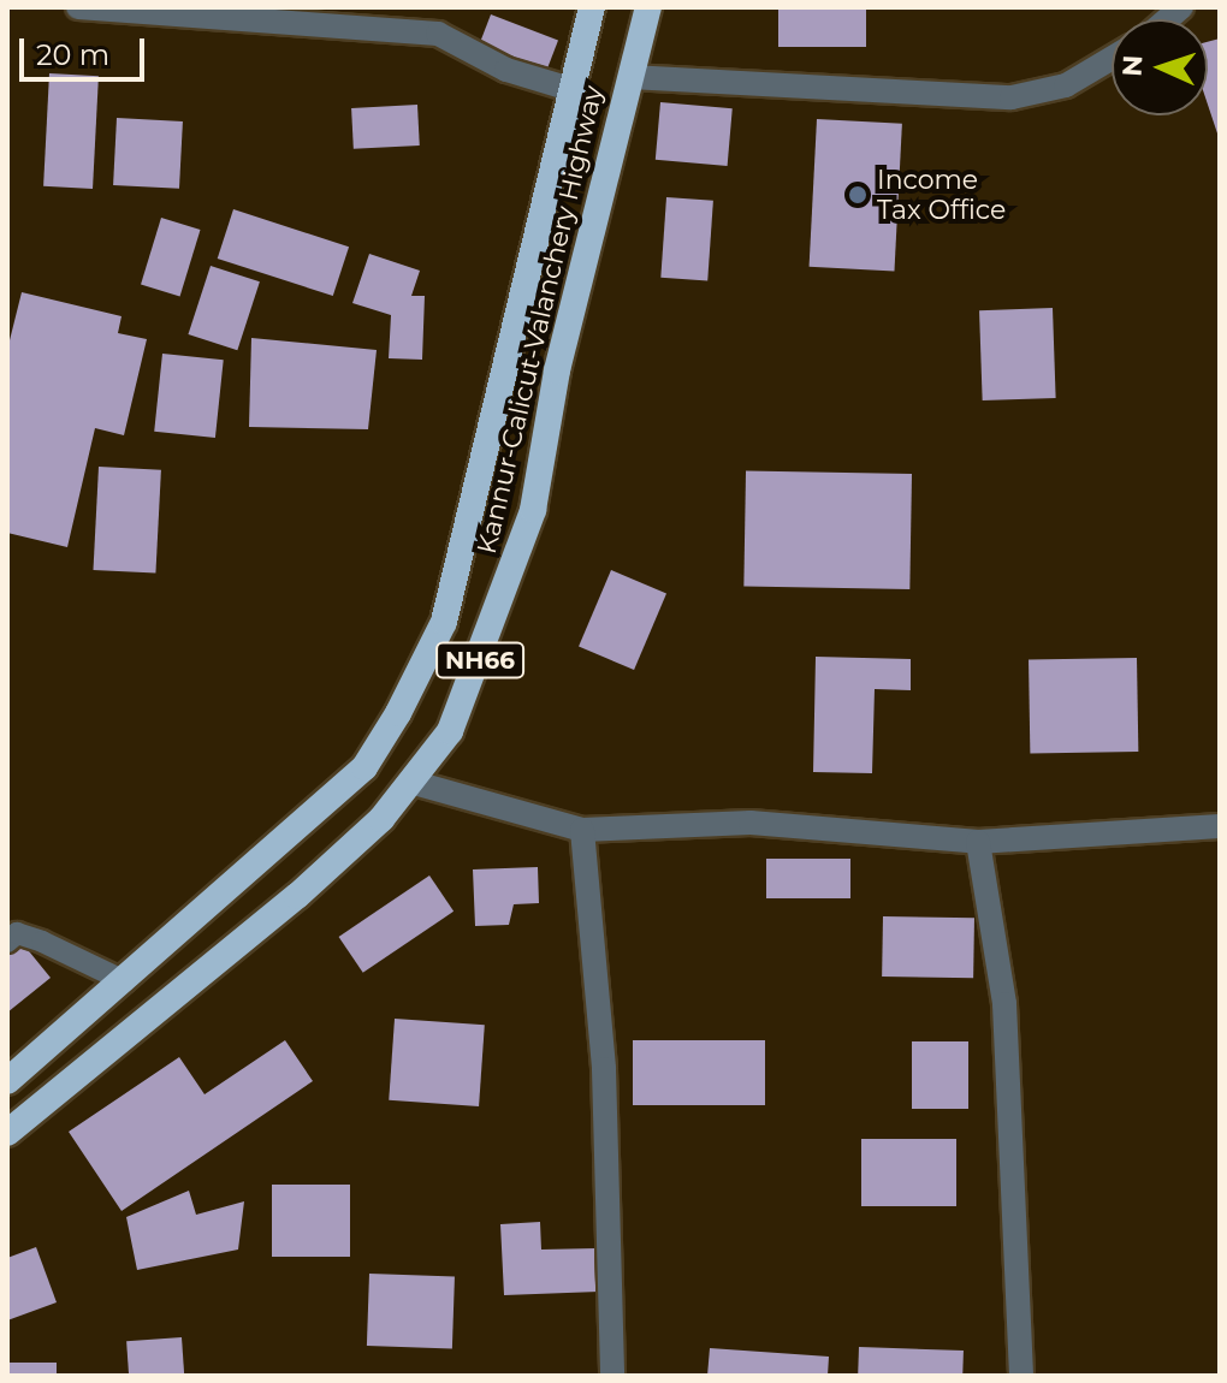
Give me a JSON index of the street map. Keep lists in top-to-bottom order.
{
  "streets": {
    "highway": ["Kannur-Calicut-Valanchery Highway", "NH66"]
  },
  "places": ["Income Tax Office"],
  "scale_bar": "20 m",
  "north": "left"
}
